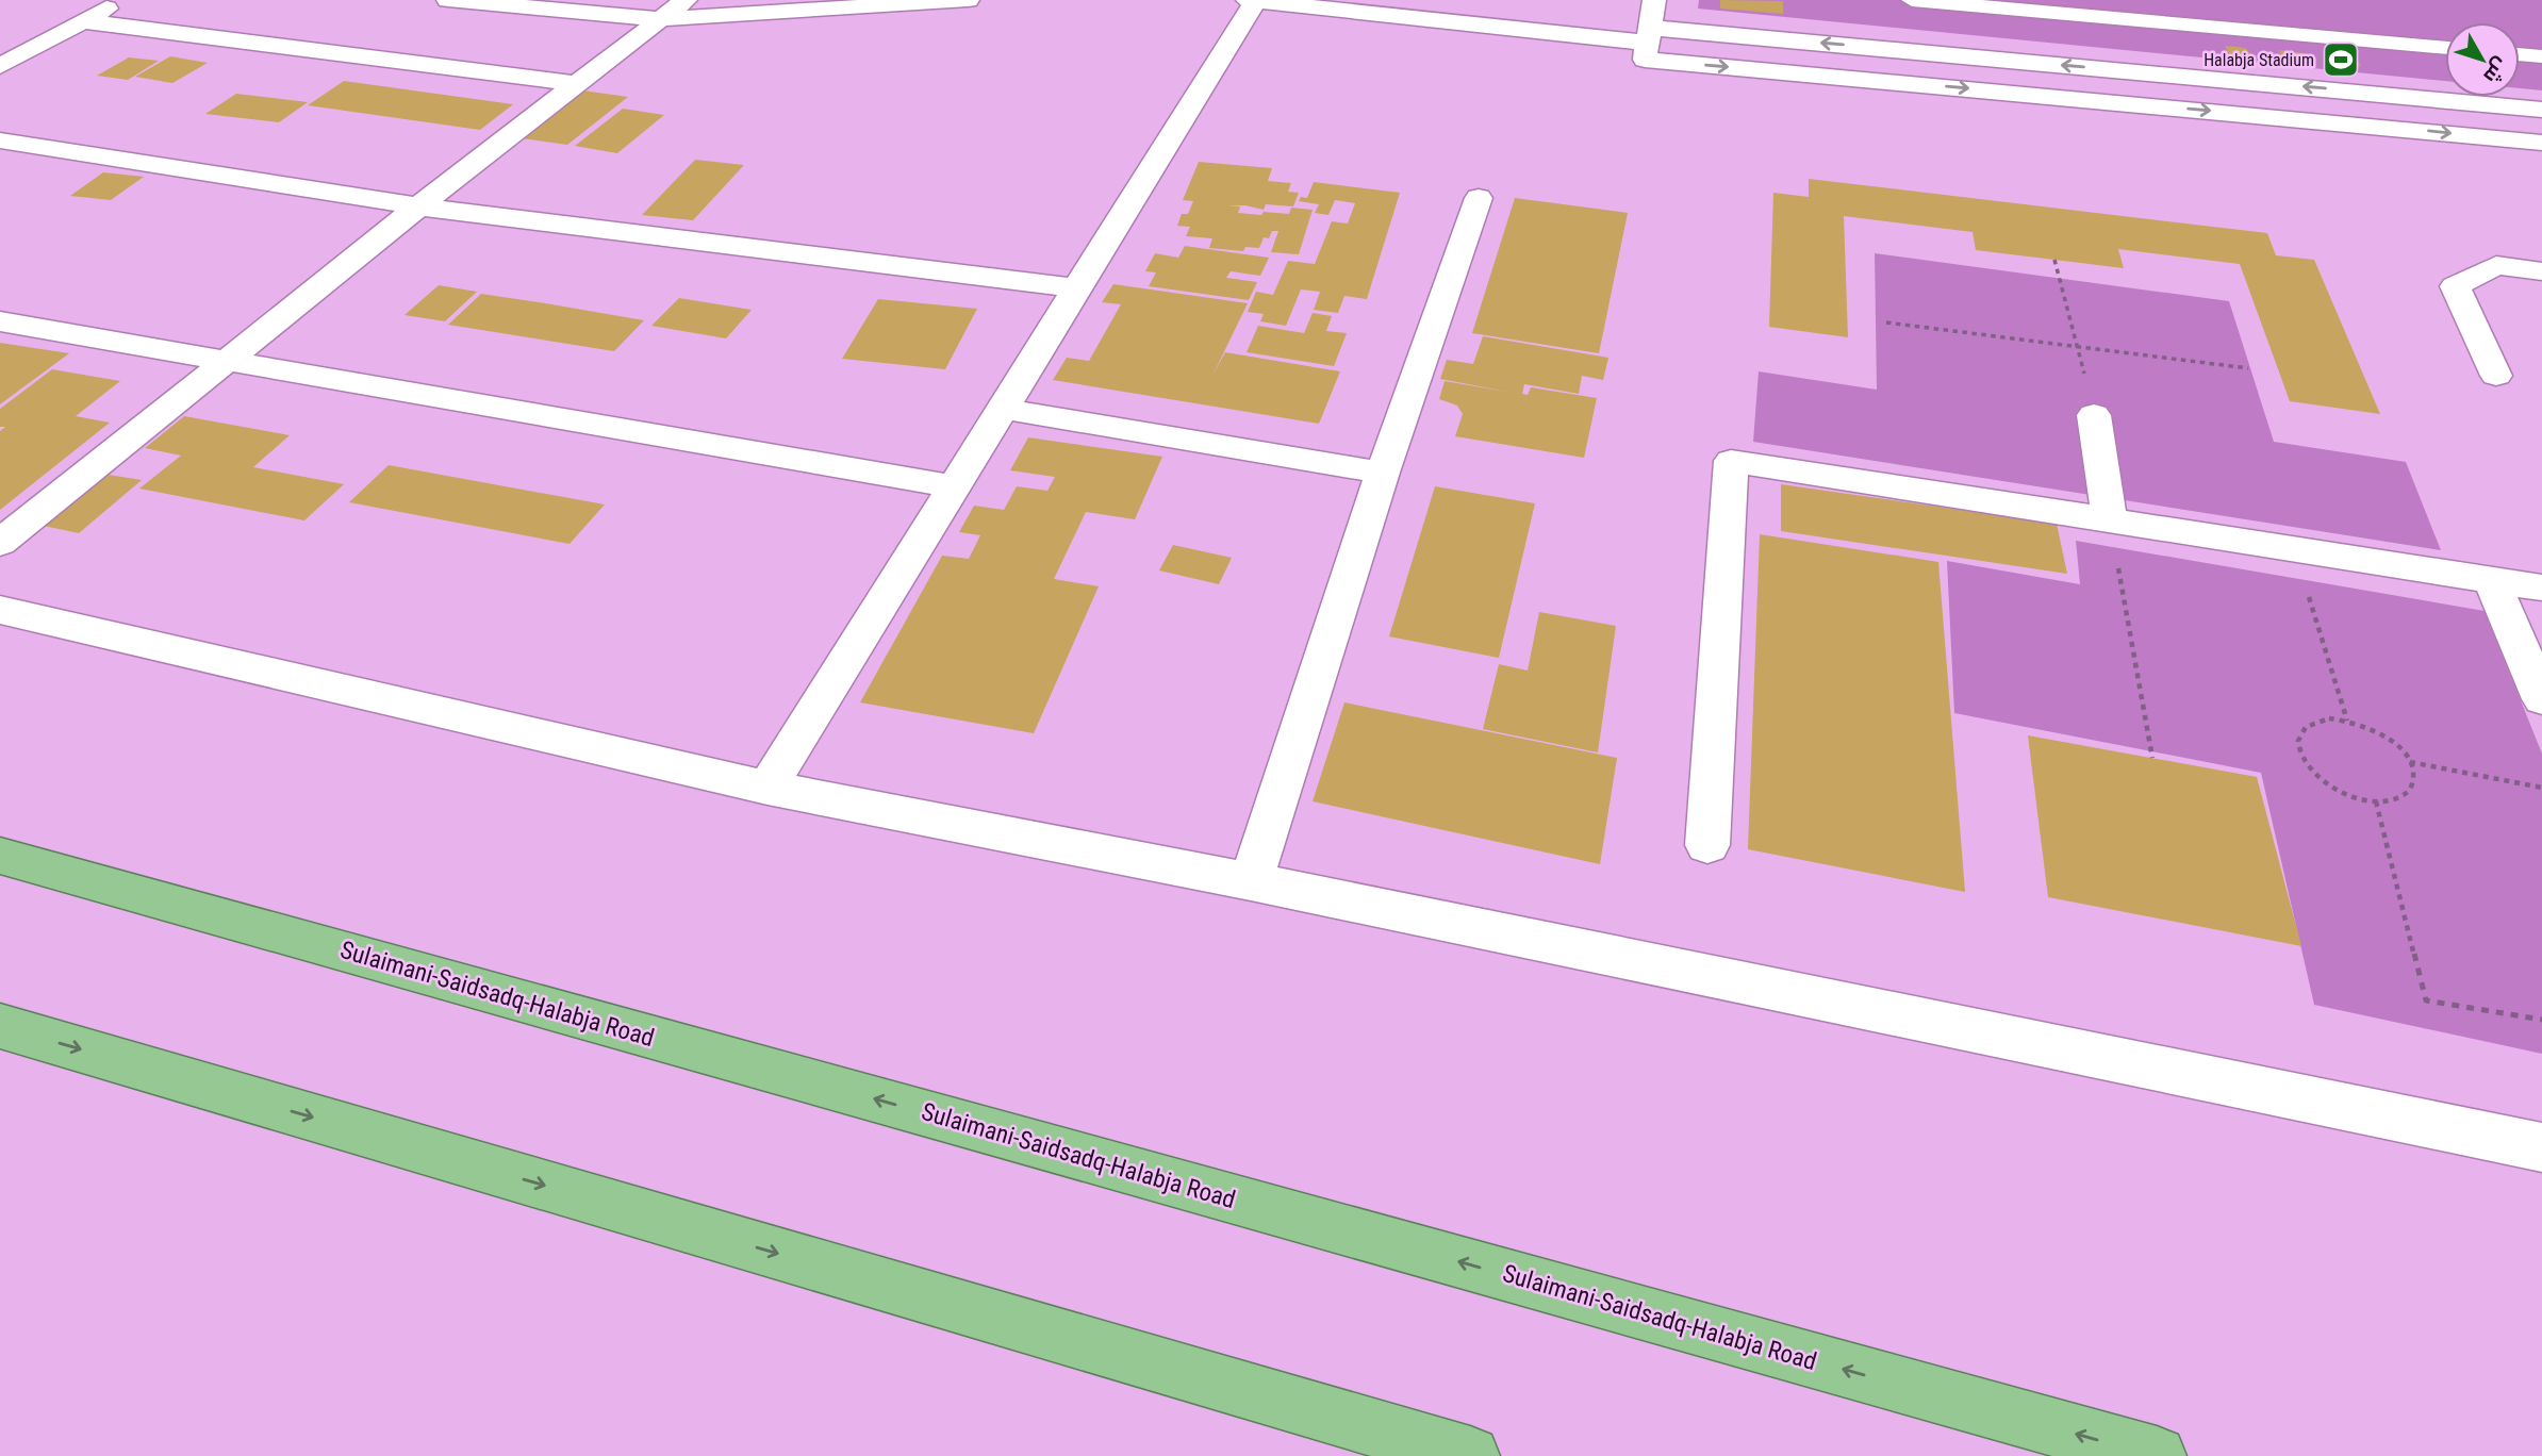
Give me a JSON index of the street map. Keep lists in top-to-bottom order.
{
  "streets": {
    "highway": ["Sulaimani-Saidsadq-Halabja Road"]
  },
  "places": {
    "sports": ["Halabja Stadium"]
  },
  "north": "bottom right"
}
